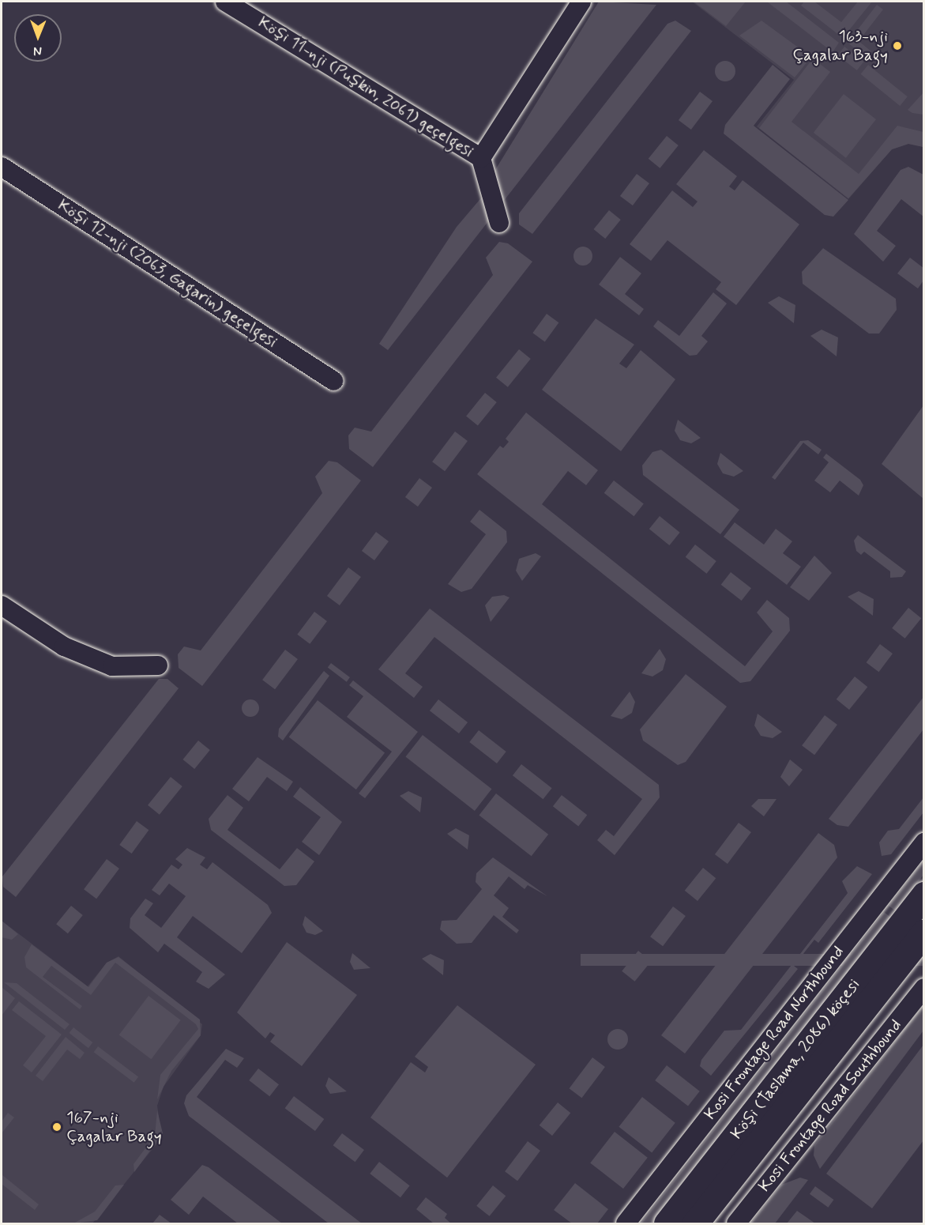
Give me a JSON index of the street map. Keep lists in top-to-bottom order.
{
  "streets": {
    "main road": ["Köşi (Taslama, 2086) köçesi"],
    "street": [
      "Köşi 11-nji (Puşkin, 2061) geçelgesi",
      "Köşi 12-nji (2063, Gagarin) geçelgesi",
      "Kosi Frontage Road Northbound",
      "Kosi Frontage Road Southbound"
    ]
  },
  "places": ["163-nji Çagalar Bagy", "167-nji Çagalar Bagy"],
  "north": "bottom"
}
